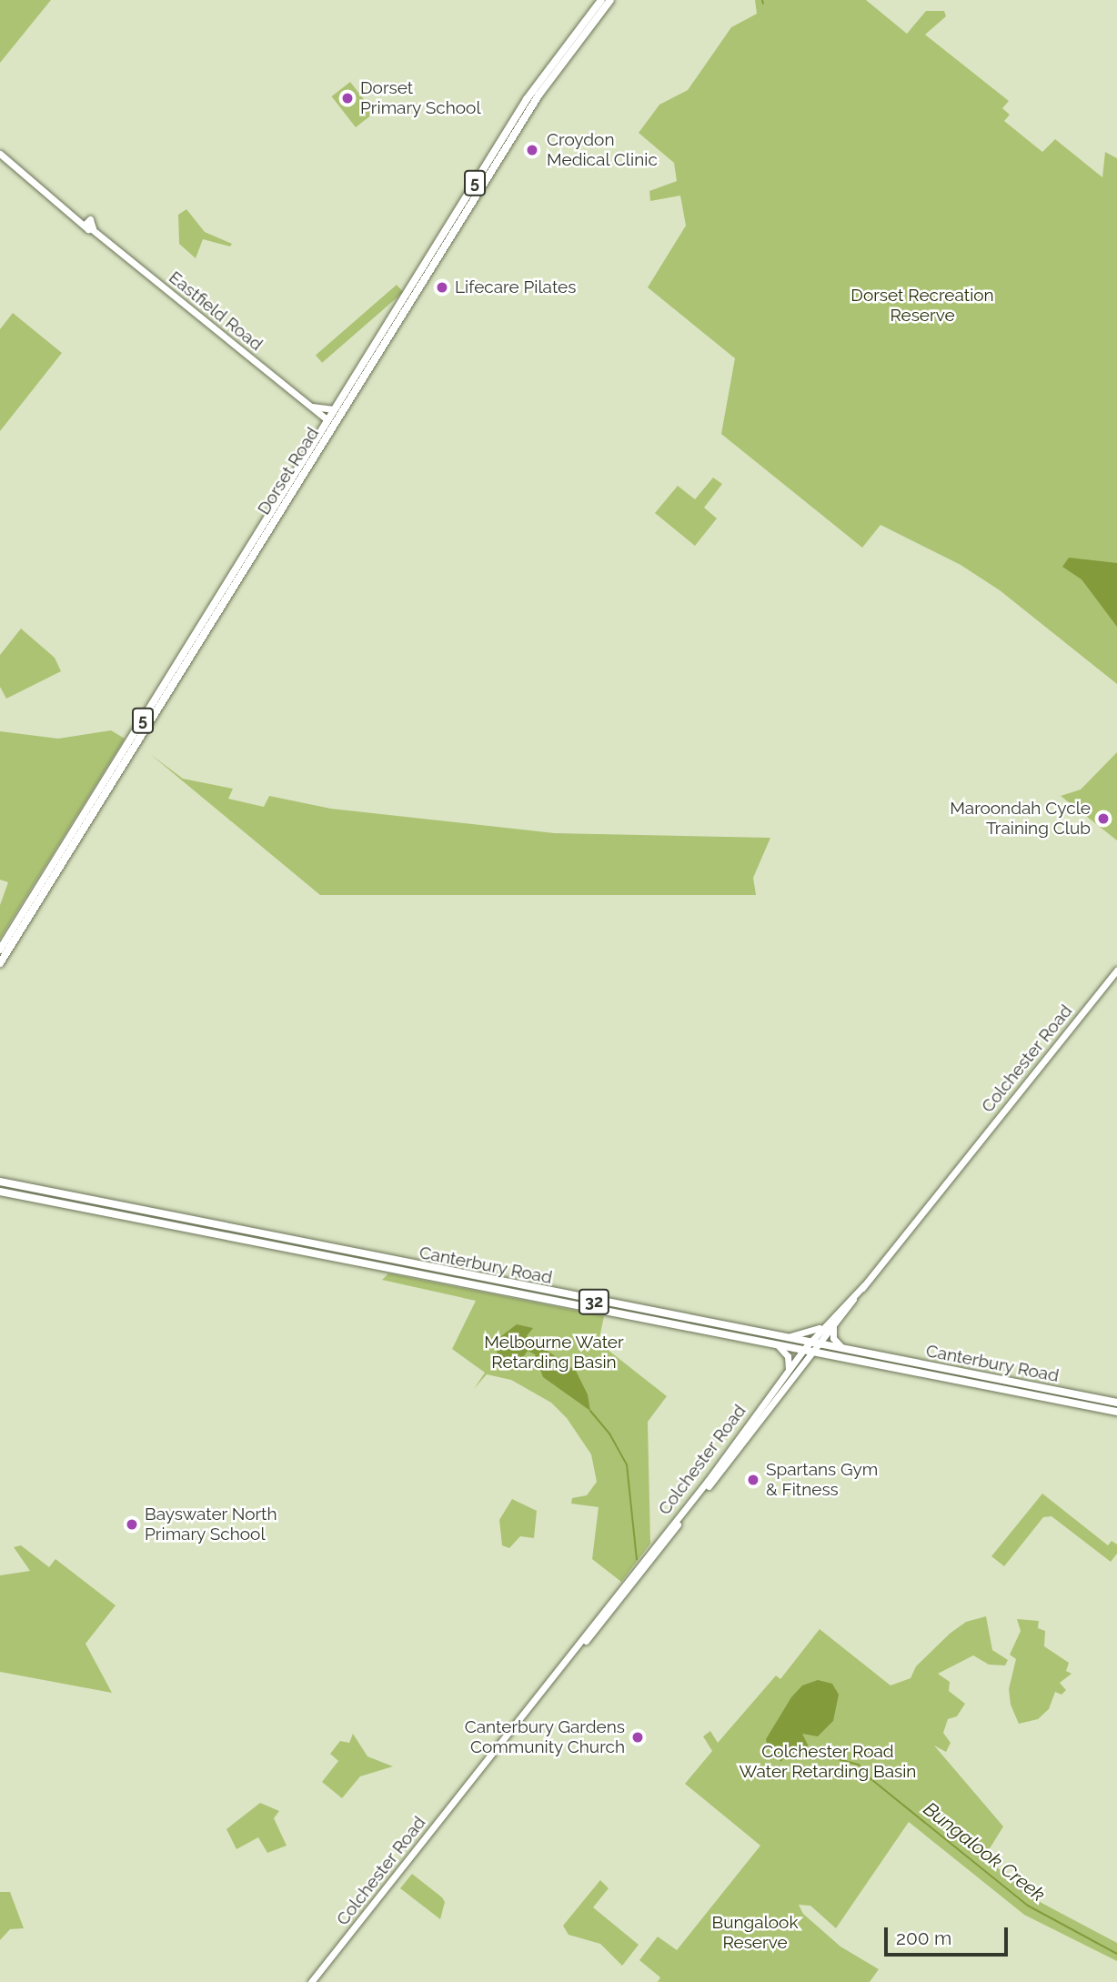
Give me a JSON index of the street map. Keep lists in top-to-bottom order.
{
  "streets": {
    "main road": [
      "5",
      "Eastfield Road",
      "Dorset Road",
      "Colchester Road",
      "Canterbury Road",
      "32"
    ]
  },
  "crossings": [
    ["Eastfield Road", "Dorset Road"],
    ["Colchester Road", "Canterbury Road"]
  ],
  "water": ["Bungalook Creek"],
  "parks": [
    "Dorset Recreation Reserve",
    "Melbourne Water Retarding Basin",
    "Colchester Road Water Retarding Basin",
    "Bungalook Reserve"
  ],
  "places": [
    "Dorset Primary School",
    "Croydon Medical Clinic",
    "Lifecare Pilates",
    "Maroondah Cycle Training Club",
    "Spartans Gym & Fitness",
    "Bayswater North Primary School",
    "Canterbury Gardens Community Church"
  ],
  "scale_bar": "200 m"
}
